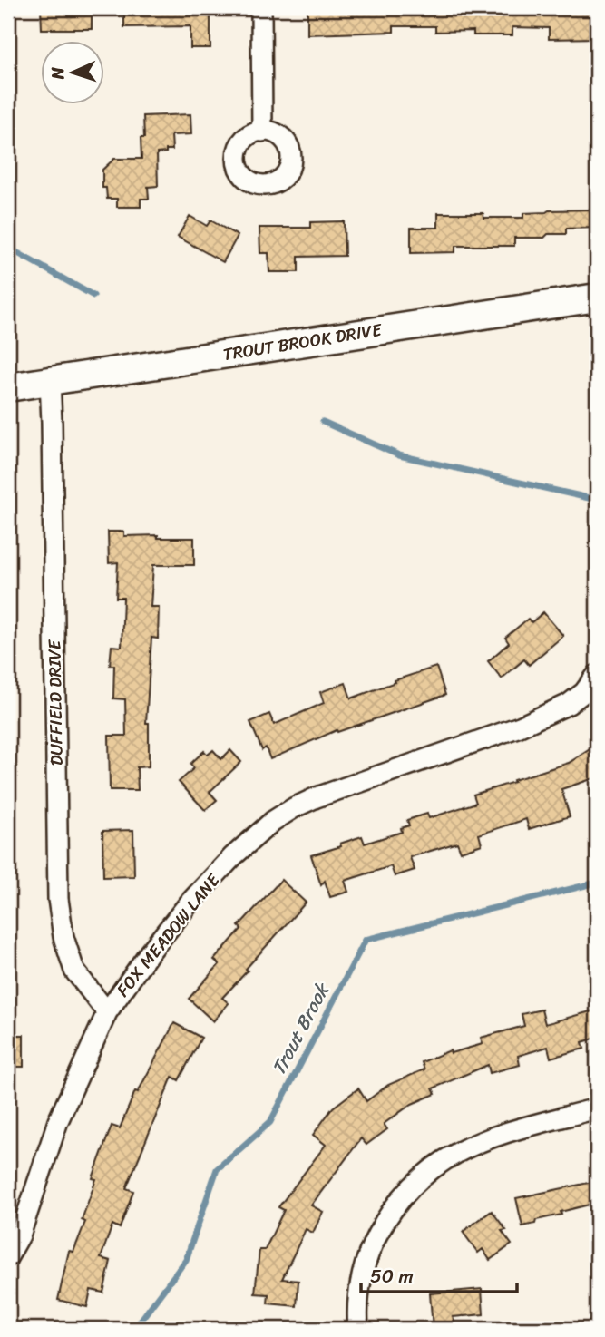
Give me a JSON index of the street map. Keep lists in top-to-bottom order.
{
  "streets": {
    "main road": ["TROUT BROOK DRIVE"],
    "street": ["DUFFIELD DRIVE", "FOX MEADOW LANE"]
  },
  "crossings": [
    ["TROUT BROOK DRIVE", "DUFFIELD DRIVE"],
    ["DUFFIELD DRIVE", "FOX MEADOW LANE"]
  ],
  "water": ["Trout Brook"],
  "scale_bar": "50 m",
  "north": "left"
}
